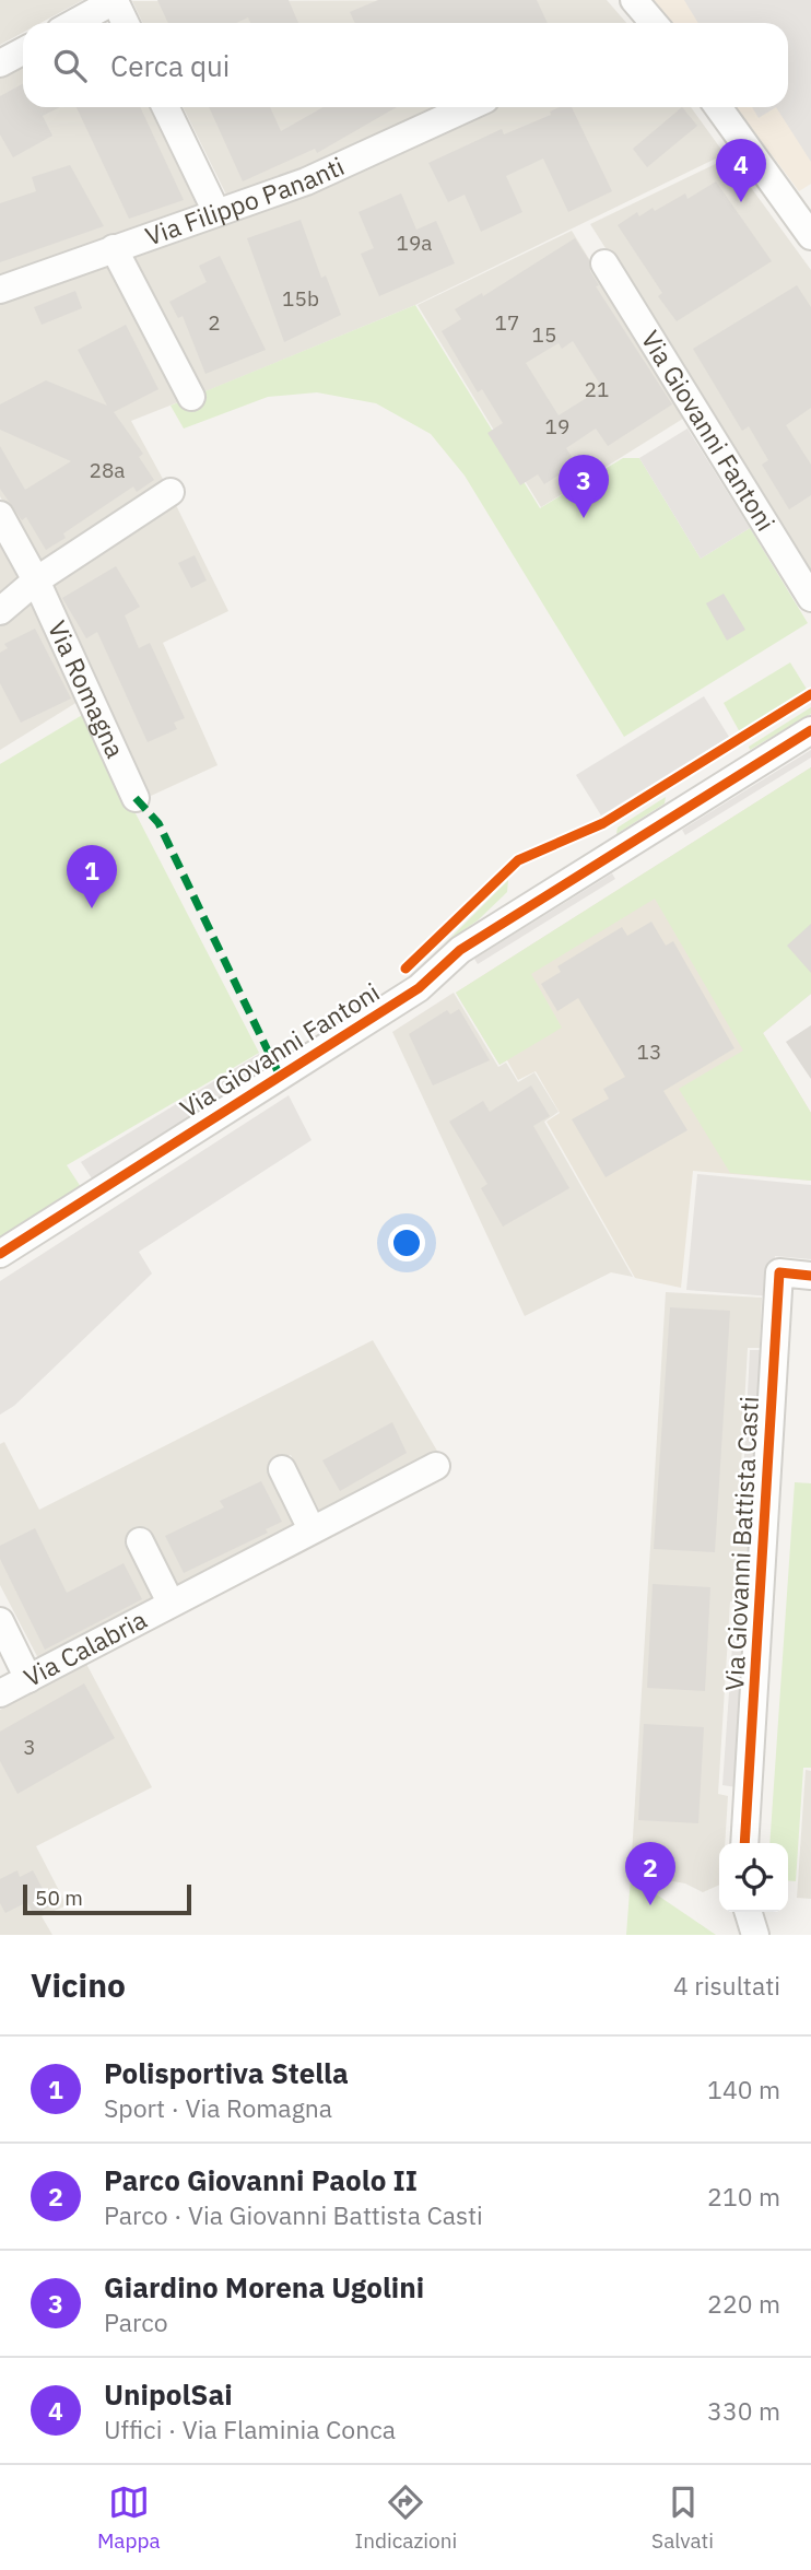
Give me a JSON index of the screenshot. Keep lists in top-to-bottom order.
{
  "streets": {
    "street": [
      "Via Filippo Pananti",
      "Via Giovanni Fantoni",
      "Via Romagna",
      "Via Giovanni Battista Casti",
      "Via Calabria"
    ]
  },
  "house_numbers": [
    "19a",
    "15b",
    "2",
    "17",
    "15",
    "21",
    "19",
    "28a",
    "13",
    "3"
  ],
  "scale_bar": "50 m",
  "page": {
    "search": "Cerca qui",
    "pins": [
      "4",
      "3",
      "1",
      "2"
    ],
    "scale": "50 m",
    "heading": ["Vicino", "4 risultati"],
    "list": [
      {
        "mark": "1",
        "name": "Polisportiva Stella",
        "note": "Sport · Via Romagna",
        "value": "140 m"
      },
      {
        "mark": "2",
        "name": "Parco Giovanni Paolo II",
        "note": "Parco · Via Giovanni Battista Casti",
        "value": "210 m"
      },
      {
        "mark": "3",
        "name": "Giardino Morena Ugolini",
        "note": "Parco",
        "value": "220 m"
      },
      {
        "mark": "4",
        "name": "UnipolSai",
        "note": "Uffici · Via Flaminia Conca",
        "value": "330 m"
      }
    ],
    "nav": ["Mappa", "Indicazioni", "Salvati"]
  }
}
